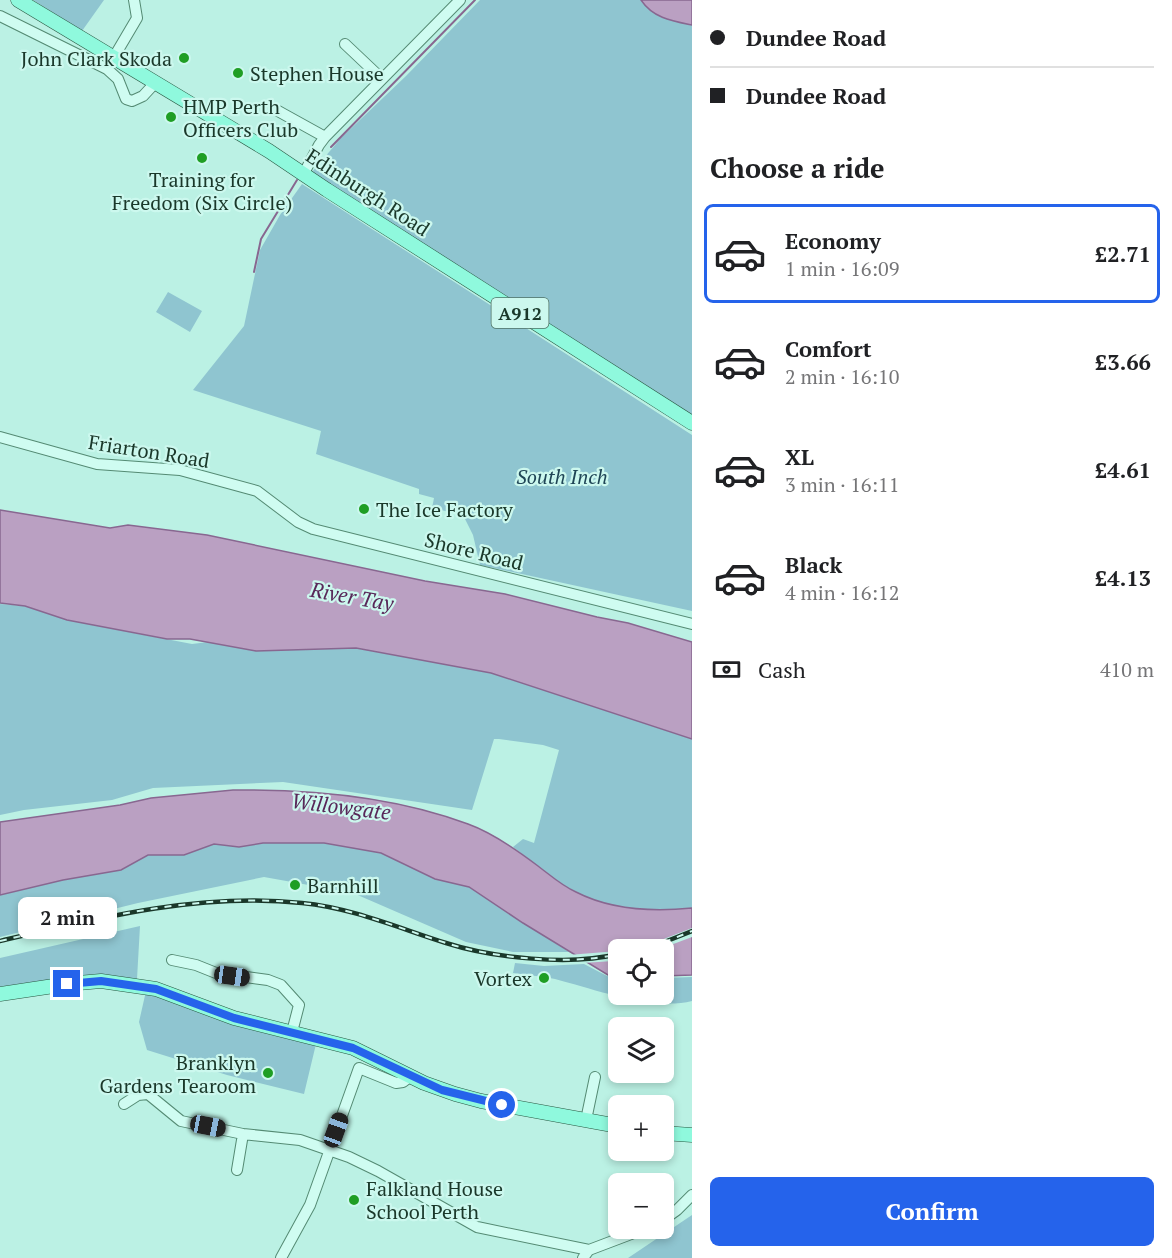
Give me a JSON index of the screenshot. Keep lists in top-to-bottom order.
{
  "streets": {
    "main road": ["Edinburgh Road", "A912"],
    "street": ["Friarton Road", "Shore Road"]
  },
  "crossings": [
    ["Friarton Road", "Shore Road"]
  ],
  "water": ["River Tay", "Willowgate"],
  "parks": ["South Inch"],
  "places": [
    "John Clark Skoda",
    "Stephen House",
    "HMP Perth Officers Club",
    "Training for Freedom (Six Circle)",
    "The Ice Factory",
    "Barnhill",
    "Vortex",
    "Branklyn Gardens Tearoom",
    "Falkland House School Perth"
  ],
  "page": {
    "banner": ["Dundee Road", "Dundee Road"],
    "heading": "Choose a ride",
    "list": [
      {
        "name": "Economy",
        "note": "1 min · 16:09",
        "value": "£2.71"
      },
      {
        "name": "Comfort",
        "note": "2 min · 16:10",
        "value": "£3.66"
      },
      {
        "name": "XL",
        "note": "3 min · 16:11",
        "value": "£4.61"
      },
      {
        "name": "Black",
        "note": "4 min · 16:12",
        "value": "£4.13"
      }
    ],
    "pay": ["Cash", "410 m"],
    "bubble": "2 min",
    "map_buttons": ["+", "−"],
    "buttons": "Confirm"
  }
}
